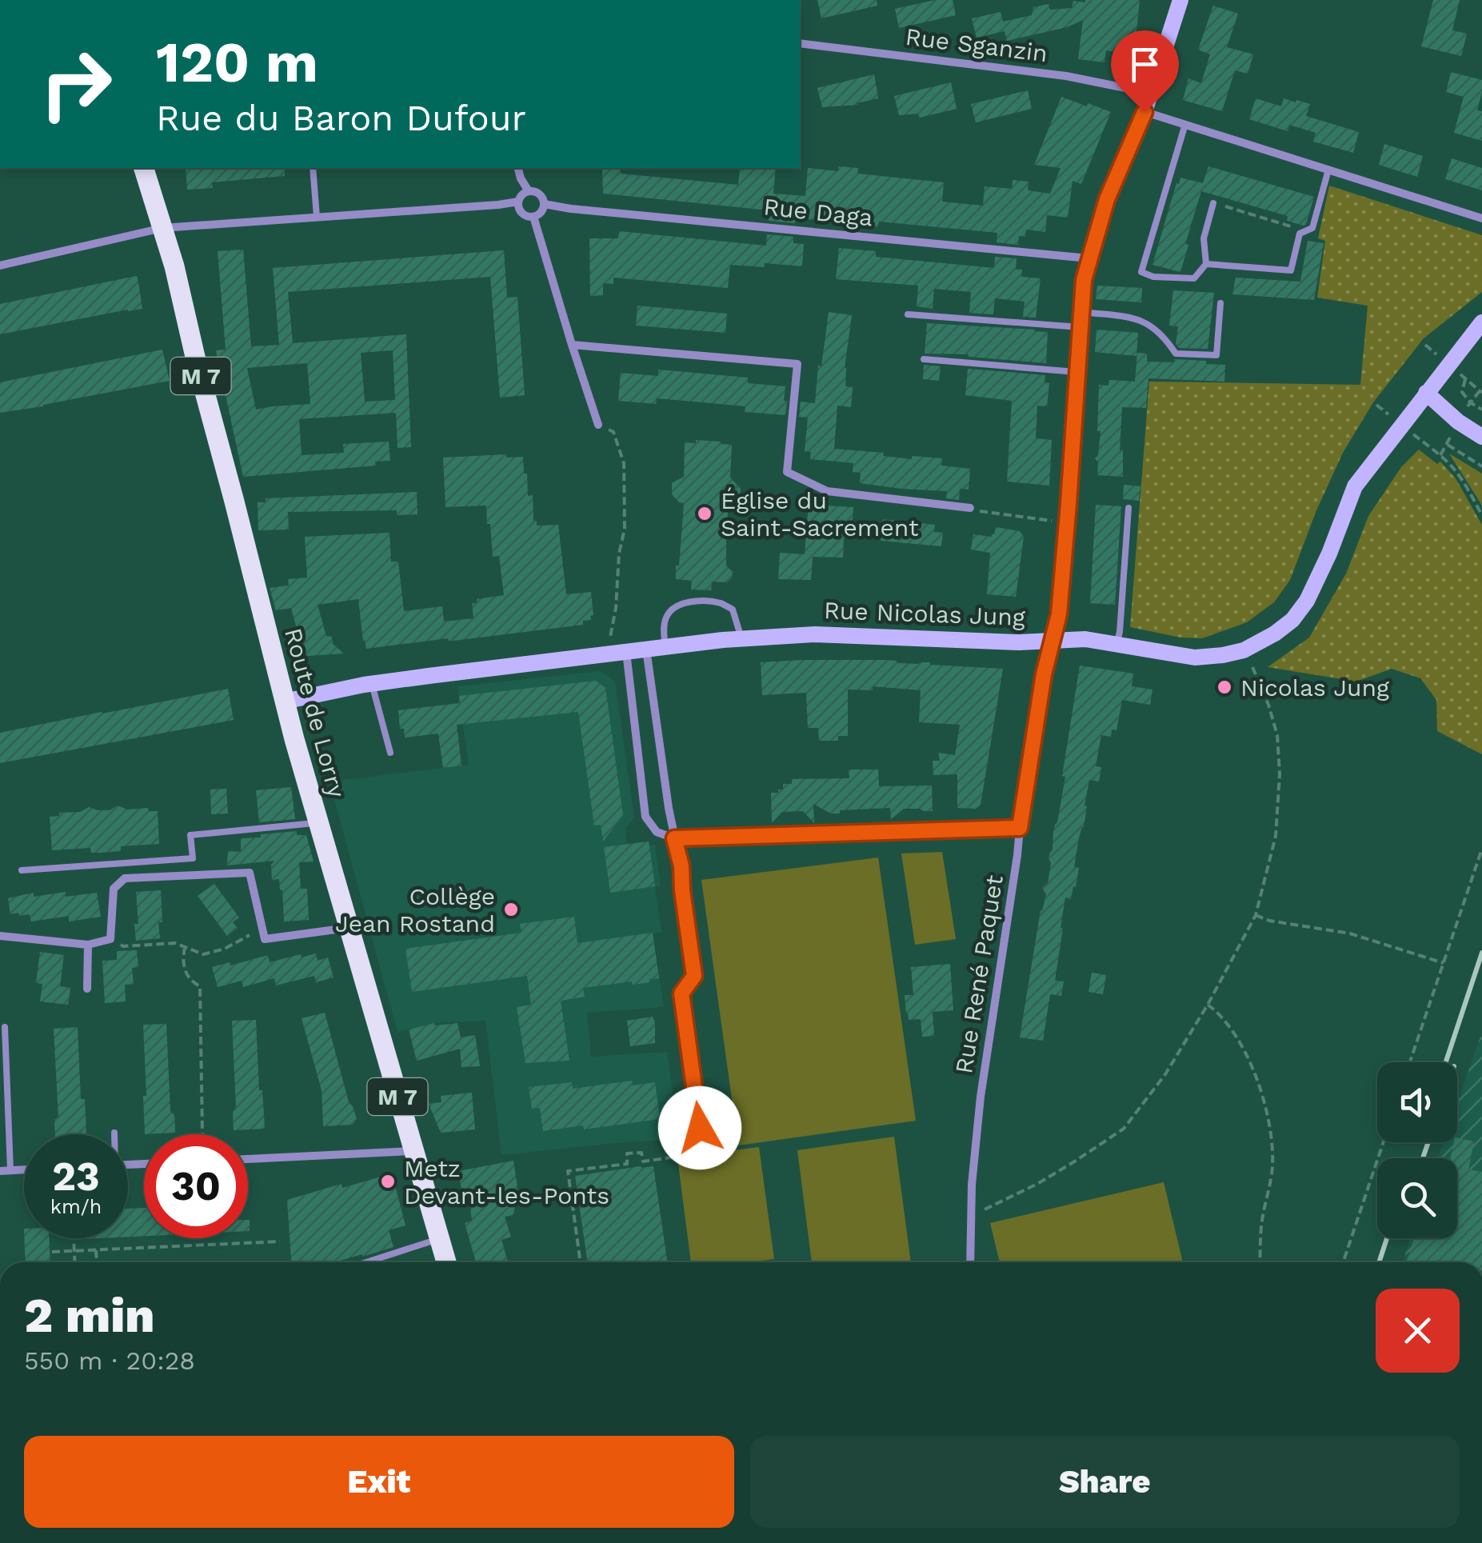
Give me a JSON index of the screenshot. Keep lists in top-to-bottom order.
{
  "streets": {
    "main road": ["M 7", "Rue Nicolas Jung", "Route de Lorry"],
    "street": ["Rue Sganzin", "Rue Daga", "Rue René Paquet"]
  },
  "crossings": [
    ["Rue Nicolas Jung", "Route de Lorry"],
    ["Rue Nicolas Jung", "Rue René Paquet"]
  ],
  "places": [
    "Église du Saint-Sacrement",
    "Nicolas Jung",
    "Collège Jean Rostand",
    "Metz Devant-les-Ponts"
  ],
  "page": {
    "turn": ["120 m", "Rue du Baron Dufour"],
    "speed": "23 km/h",
    "limit": "30",
    "heading": ["2 min", "550 m · 20:28"],
    "buttons": ["Exit", "Share"]
  }
}
